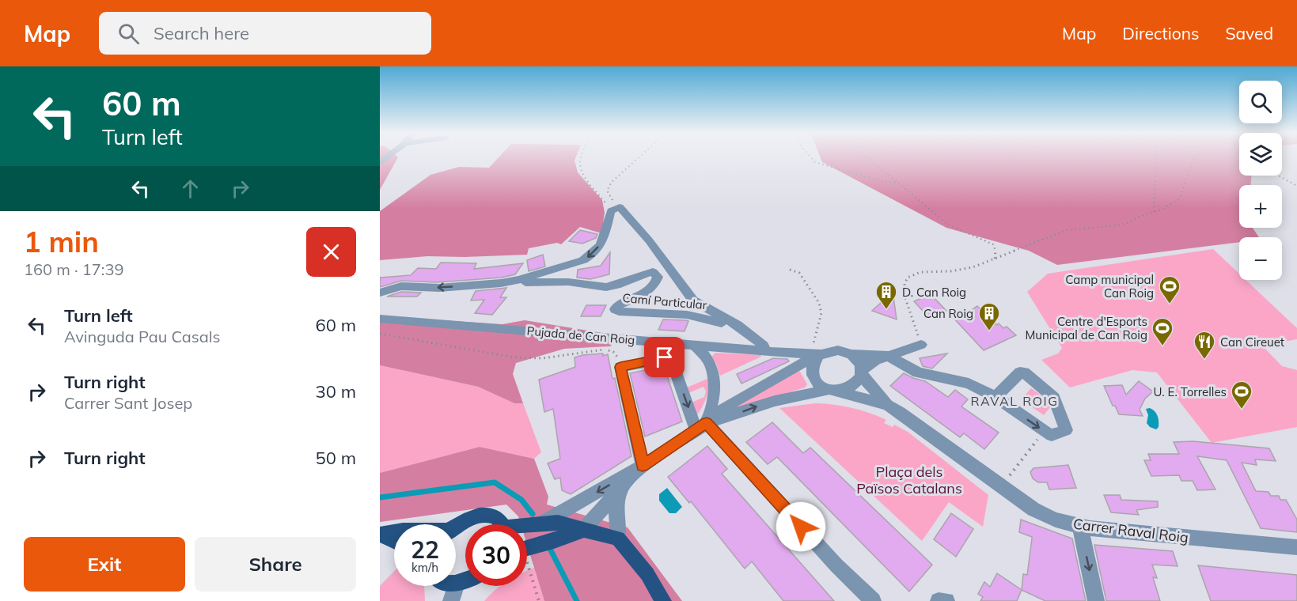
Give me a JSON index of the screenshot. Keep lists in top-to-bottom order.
{
  "streets": {
    "street": ["Camí Particular", "Pujada de Can Roig", "Carrer Raval Roig"]
  },
  "crossings": [
    ["Camí Particular", "Pujada de Can Roig"],
    ["Pujada de Can Roig", "Carrer Raval Roig"]
  ],
  "districts": ["RAVAL ROIG"],
  "parks": ["Plaça dels Països Catalans"],
  "places": {
    "sports": ["Camp municipal Can Roig", "Centre d'Esports Municipal de Can Roig", "U. E. Torrelles"],
    "building": ["D. Can Roig", "Can Roig"],
    "restaurant": ["Can Cireuet"]
  },
  "page": {
    "header": "Map",
    "search": "Search here",
    "nav": ["Map", "Directions", "Saved"],
    "turn": ["60 m", "Turn left"],
    "map_buttons": ["+", "−"],
    "heading": ["1 min", "160 m · 17:39"],
    "list": [
      {
        "name": "Turn left",
        "note": "Avinguda Pau Casals",
        "value": "60 m"
      },
      {
        "name": "Turn right",
        "note": "Carrer Sant Josep",
        "value": "30 m"
      },
      {
        "name": "Turn right",
        "value": "50 m"
      }
    ],
    "speed": "22 km/h",
    "limit": "30",
    "buttons": ["Exit", "Share"]
  }
}
